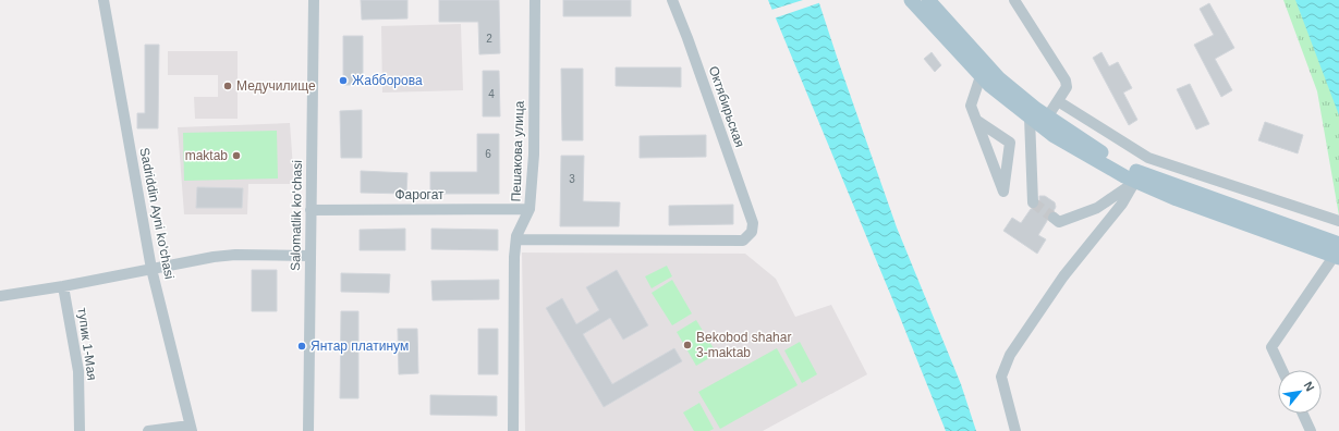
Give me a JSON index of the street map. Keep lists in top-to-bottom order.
{
  "streets": {
    "street": [
      "Октябирьская",
      "Пешакова улица",
      "Фарогат",
      "Sadriddin Ayni ko'chasi",
      "Salomatlik ko‘chasi",
      "тупик 1-Мая"
    ]
  },
  "crossings": [
    ["Октябирьская", "Пешакова улица"],
    ["Пешакова улица", "Фарогат"],
    ["Фарогат", "Salomatlik ko‘chasi"]
  ],
  "places": [
    "Жабборова",
    "Медучилище",
    "maktab",
    "Bekobod shahar 3-maktab",
    "Янтар платинум"
  ],
  "house_numbers": [
    "2",
    "4",
    "6",
    "3"
  ],
  "north": "top right"
}
